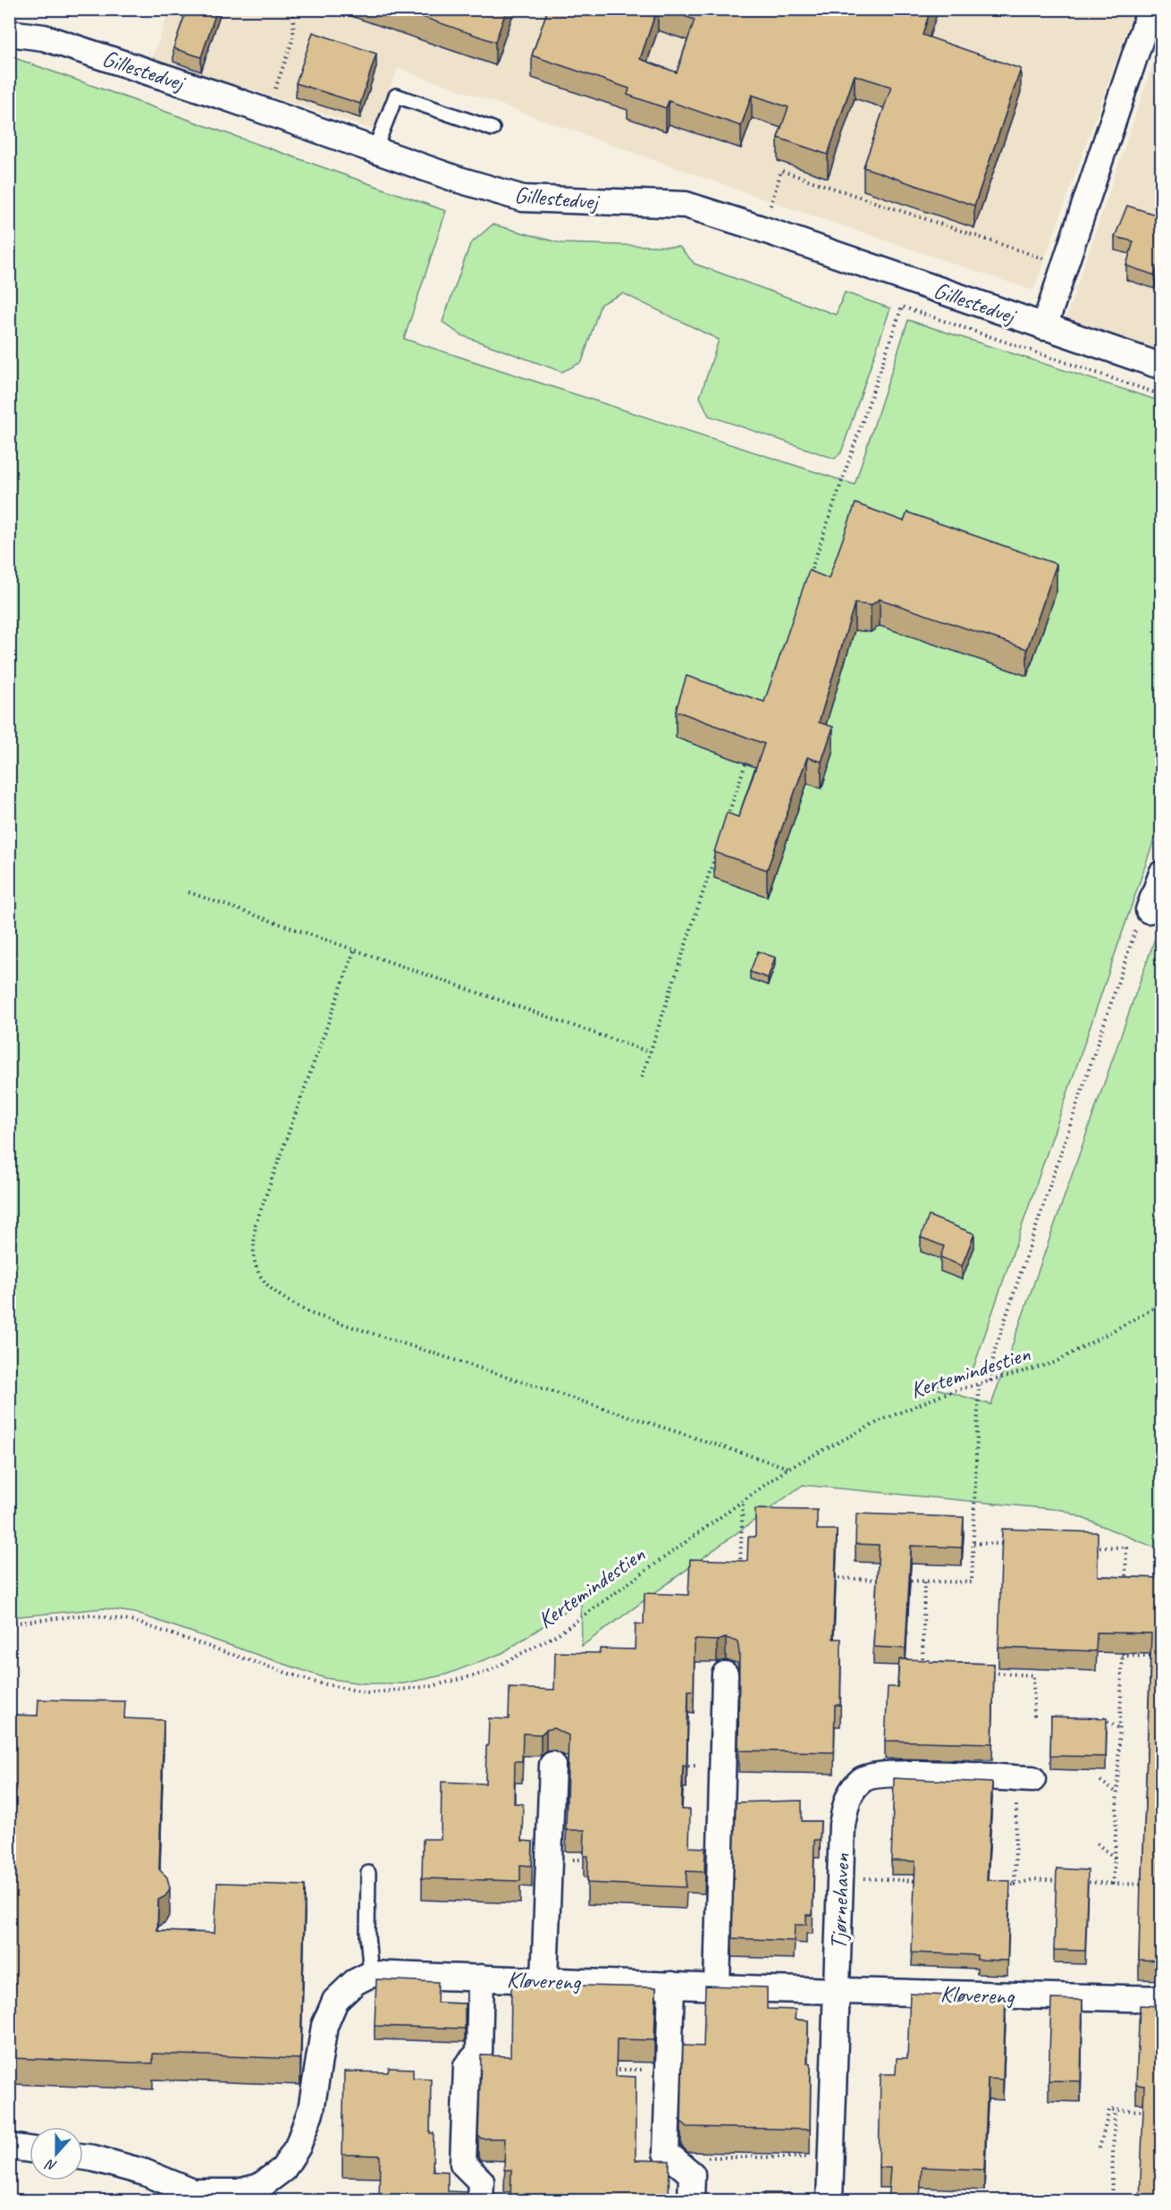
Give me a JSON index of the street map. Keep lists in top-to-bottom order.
{
  "streets": {
    "street": ["Gillestedvej", "Tjørnehaven", "Kløvereng"],
    "path": ["Kertemindestien"]
  },
  "crossings": [
    ["Tjørnehaven", "Kløvereng"]
  ],
  "north": "bottom"
}
